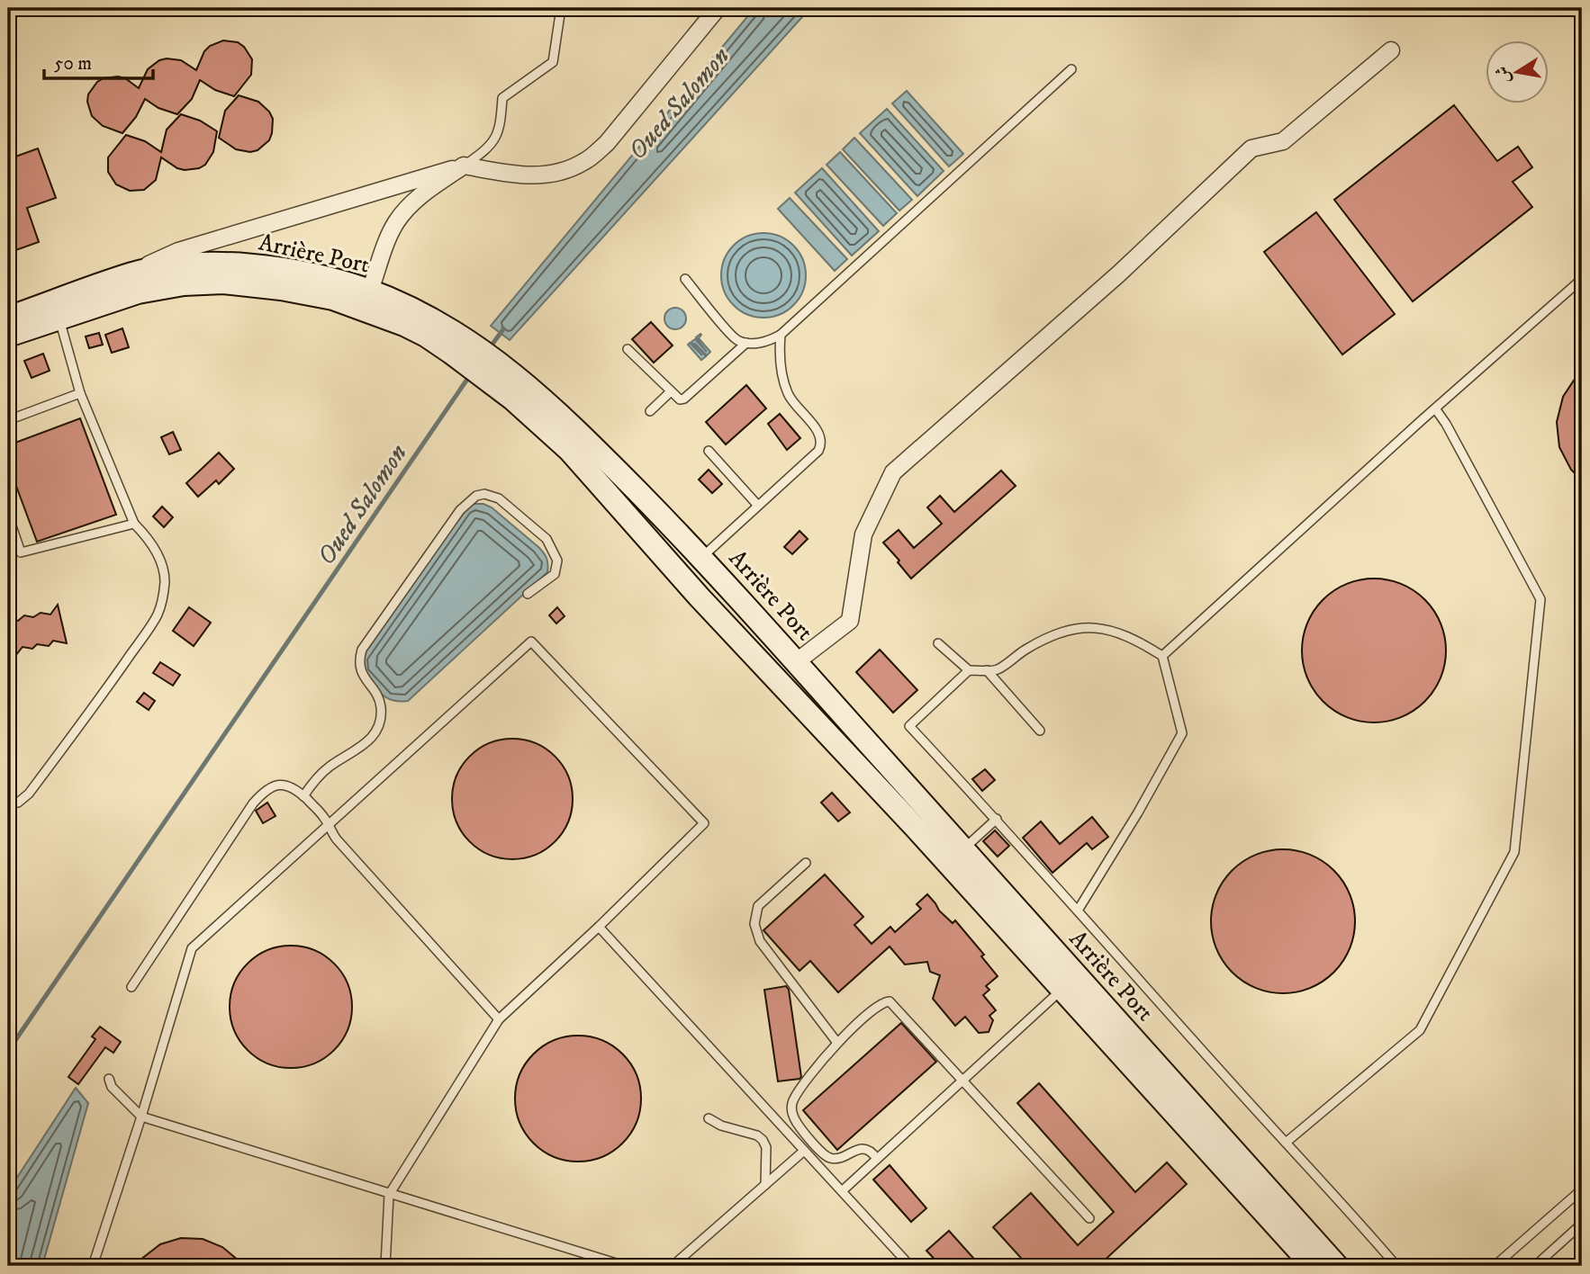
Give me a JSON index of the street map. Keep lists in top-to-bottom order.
{
  "streets": {
    "street": ["Arrière Port"]
  },
  "water": ["Oued Salomon"],
  "scale_bar": "50 m",
  "north": "left"
}
